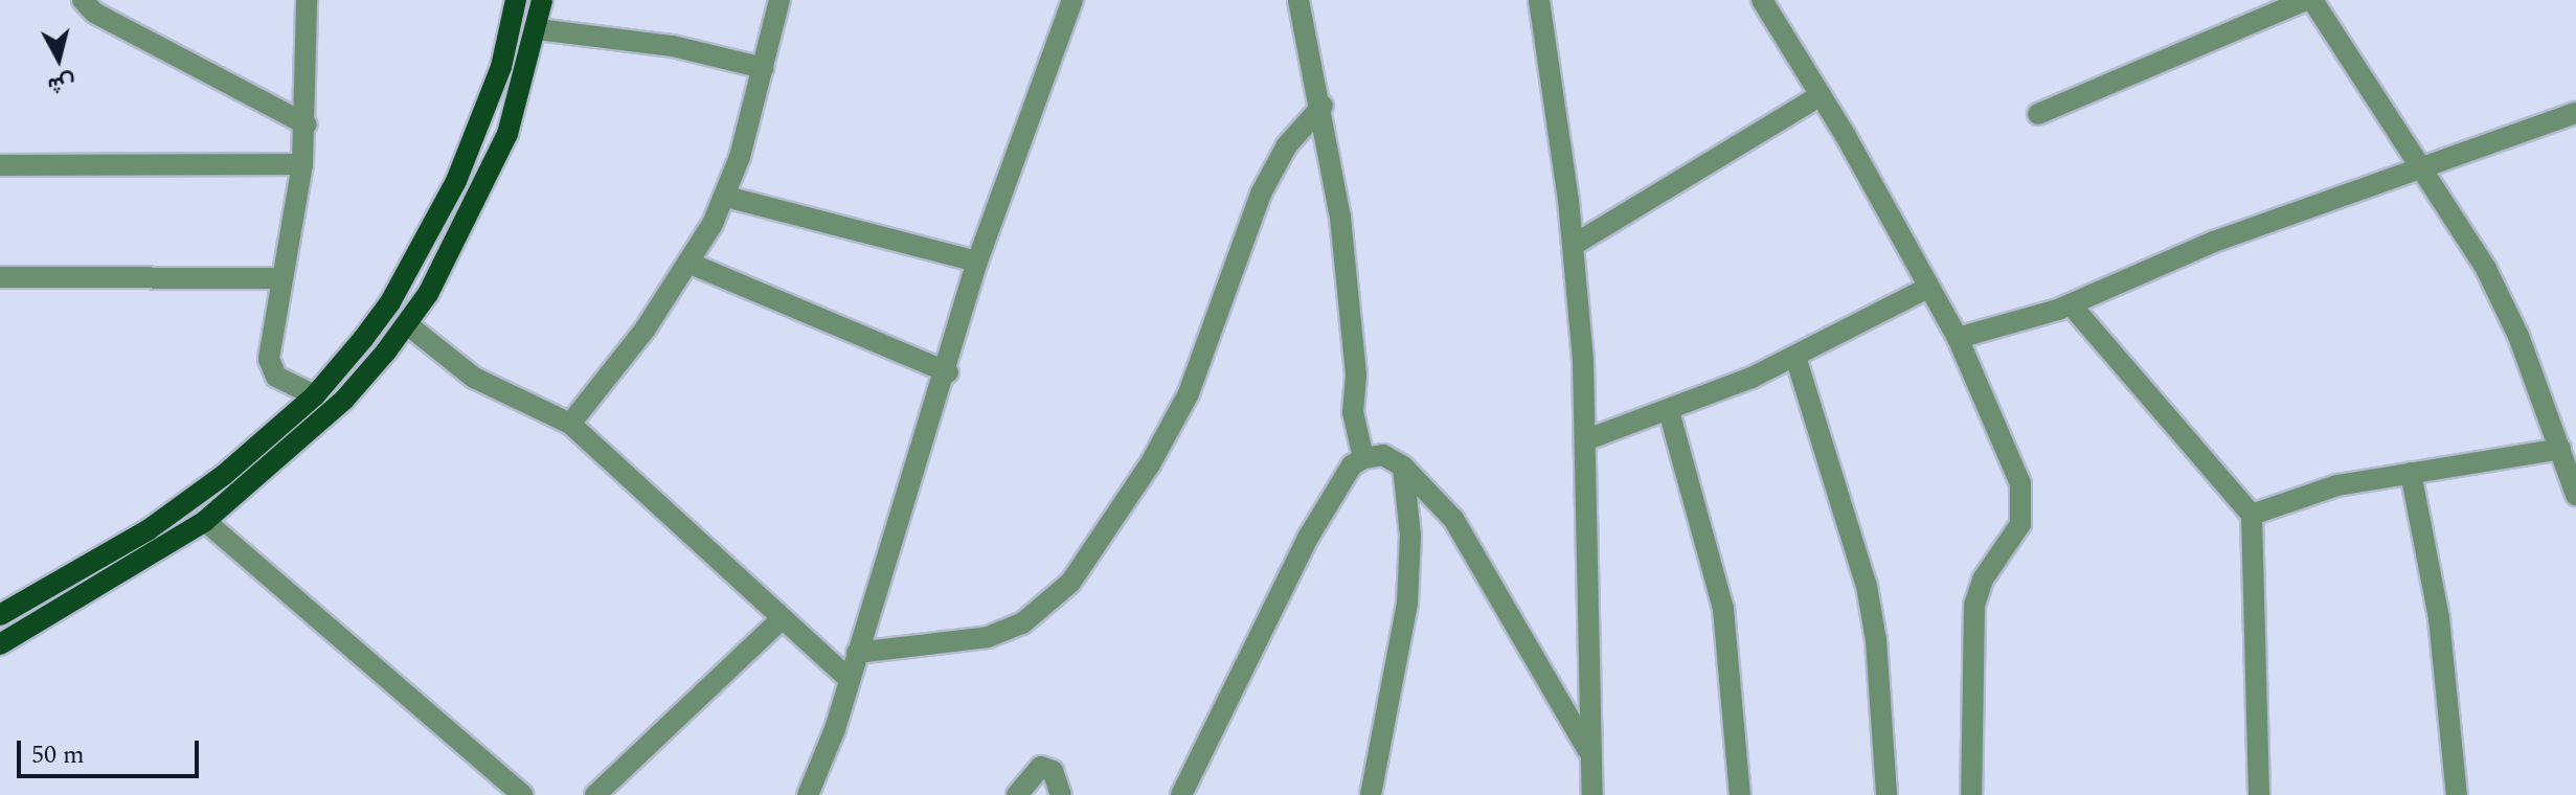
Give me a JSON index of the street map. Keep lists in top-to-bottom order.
{
  "scale_bar": "50 m",
  "north": "bottom"
}
